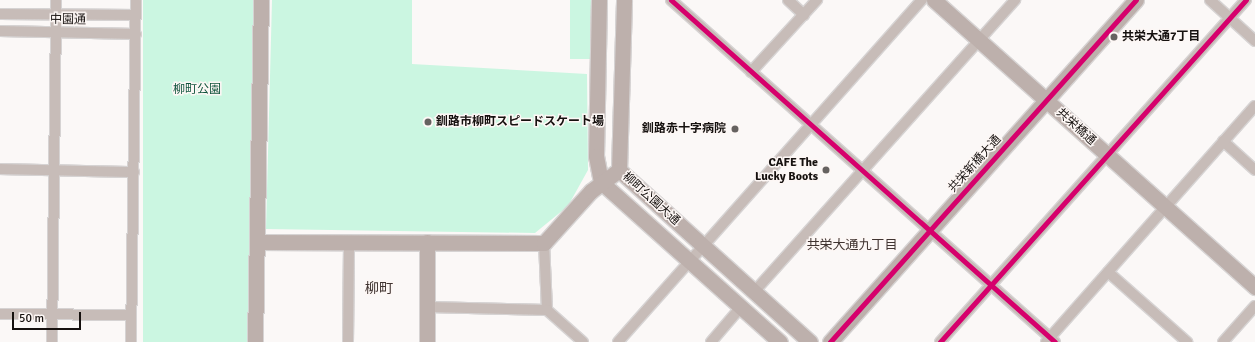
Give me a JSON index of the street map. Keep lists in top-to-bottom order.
{
  "streets": {
    "street": [
      "中園通",
      "共栄橋通",
      "共栄新橋大通",
      "柳町公園大通"
    ]
  },
  "crossings": [
    ["共栄橋通", "共栄新橋大通"]
  ],
  "districts": ["共栄大通九丁目", "柳町"],
  "parks": ["柳町公園"],
  "places": [
    "共栄大通7丁目",
    "釧路市柳町スピードスケート場",
    "釧路赤十字病院",
    "CAFE The Lucky Boots"
  ],
  "scale_bar": "50 m"
}
